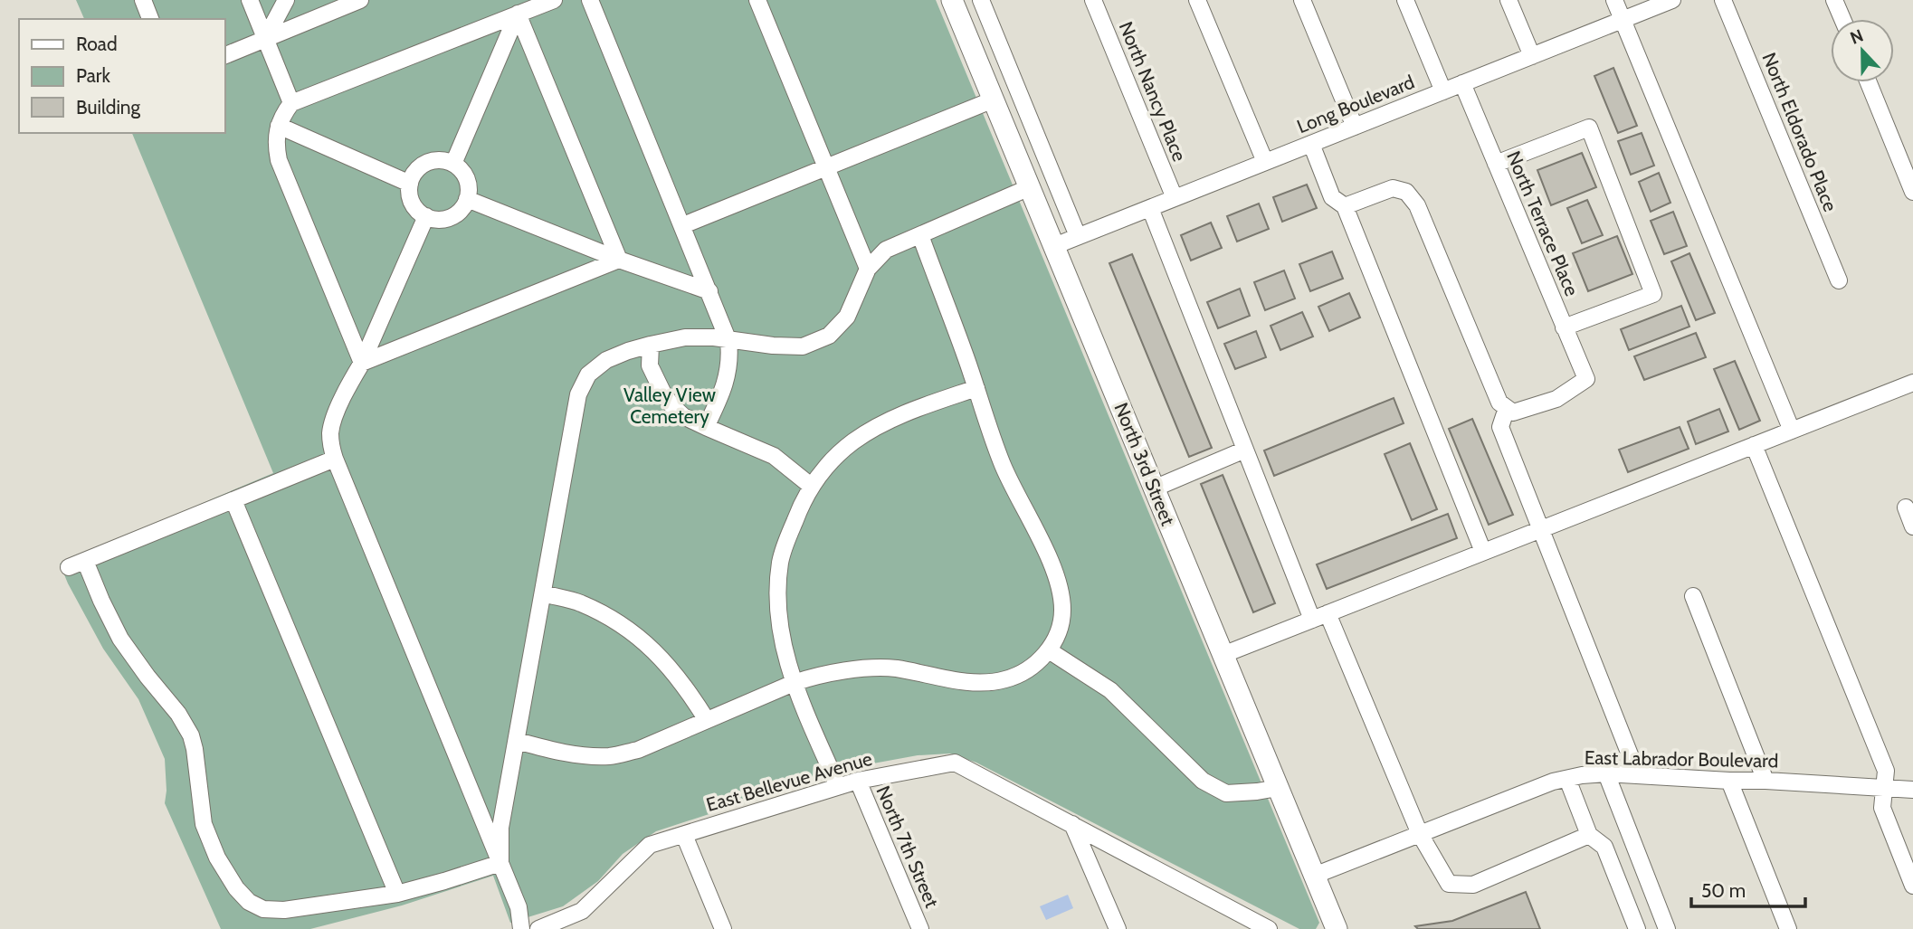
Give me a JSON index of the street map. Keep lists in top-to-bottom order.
{
  "streets": {
    "main road": ["North 3rd Street"],
    "street": [
      "North Nancy Place",
      "Long Boulevard",
      "North Eldorado Place",
      "North Terrace Place",
      "East Labrador Boulevard",
      "East Bellevue Avenue",
      "North 7th Street"
    ]
  },
  "crossings": [
    ["North Nancy Place", "Long Boulevard"],
    ["Long Boulevard", "North Terrace Place"],
    ["Long Boulevard", "North 3rd Street"],
    ["North 3rd Street", "East Labrador Boulevard"],
    ["East Bellevue Avenue", "North 7th Street"]
  ],
  "parks": ["Valley View Cemetery"],
  "legend": ["Road", "Park", "Building"],
  "scale_bar": "50 m",
  "north": "top"
}
